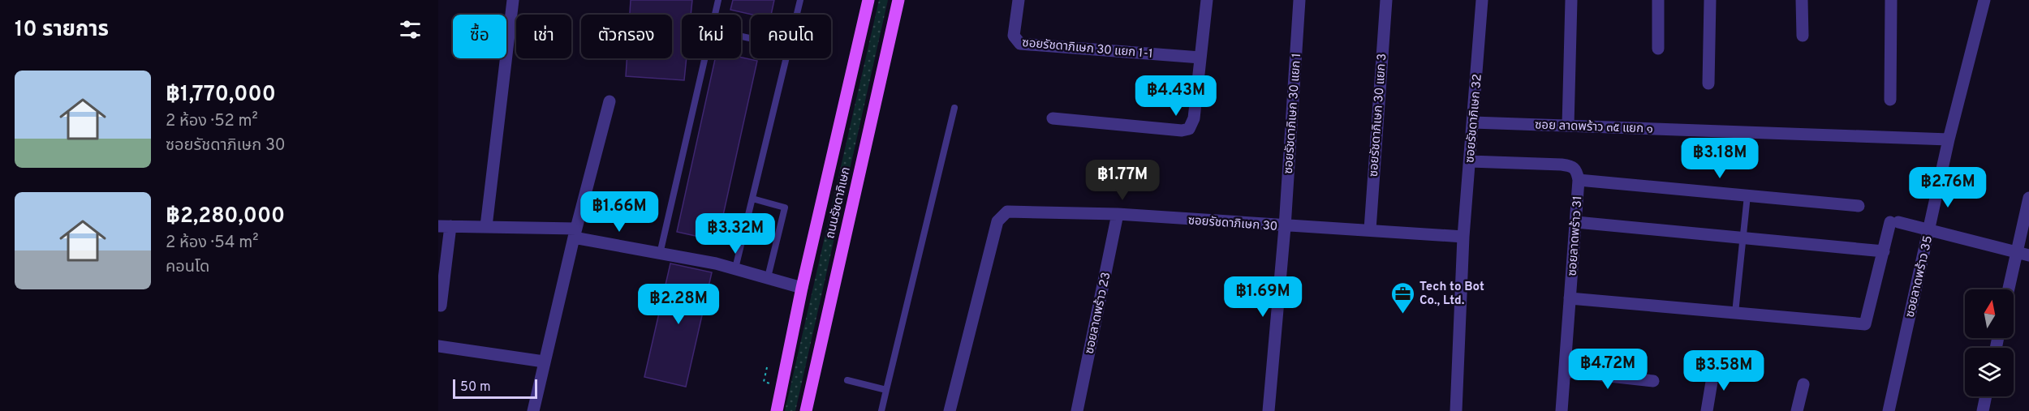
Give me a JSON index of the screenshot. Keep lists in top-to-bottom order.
{
  "streets": {
    "main road": ["ถนนรัชดาภิเษก"],
    "street": [
      "ซอยรัชดาภิเษก 30 แยก 1-1",
      "ซอยรัชดาภิเษก 30 แยก 1",
      "ซอยรัชดาภิเษก 30 แยก 3",
      "ซอยรัชดาภิเษก 32",
      "ซอย ลาดพร้าว ๓๕ แยก ๑",
      "ซอยรัชดาภิเษก 30",
      "ซอยลาดพร้าว 31",
      "ซอยลาดพร้าว 35",
      "ซอยลาดพร้าว 23"
    ]
  },
  "crossings": [
    ["ซอยรัชดาภิเษก 30 แยก 1", "ซอยรัชดาภิเษก 30"],
    ["ซอยรัชดาภิเษก 30 แยก 3", "ซอยรัชดาภิเษก 30"],
    ["ซอยรัชดาภิเษก 32", "ซอย ลาดพร้าว ๓๕ แยก ๑"],
    ["ซอยรัชดาภิเษก 32", "ซอยรัชดาภิเษก 30"],
    ["ซอยรัชดาภิเษก 32", "ซอยลาดพร้าว 31"],
    ["ซอย ลาดพร้าว ๓๕ แยก ๑", "ซอยลาดพร้าว 35"],
    ["ซอยรัชดาภิเษก 30", "ซอยลาดพร้าว 23"]
  ],
  "places": {
    "office": ["Tech to Bot Co., Ltd."]
  },
  "scale_bar": "50 m",
  "north": "top",
  "page": {
    "heading": "10 รายการ",
    "chip": [
      "ซื้อ",
      "เช่า",
      "ตัวกรอง",
      "ใหม่",
      "คอนโด"
    ],
    "list": [
      {
        "name": "฿1,770,000",
        "note": "2 ห้อง · 52 m² · ซอยรัชดาภิเษก 30"
      },
      {
        "name": "฿2,280,000",
        "note": "2 ห้อง · 54 m² · คอนโด"
      }
    ],
    "price": [
      "฿4.43M",
      "฿3.18M",
      "฿1.77M",
      "฿2.76M",
      "฿1.66M",
      "฿3.32M",
      "฿1.69M",
      "฿2.28M",
      "฿4.72M",
      "฿3.58M"
    ],
    "scale": "50 m"
  }
}
